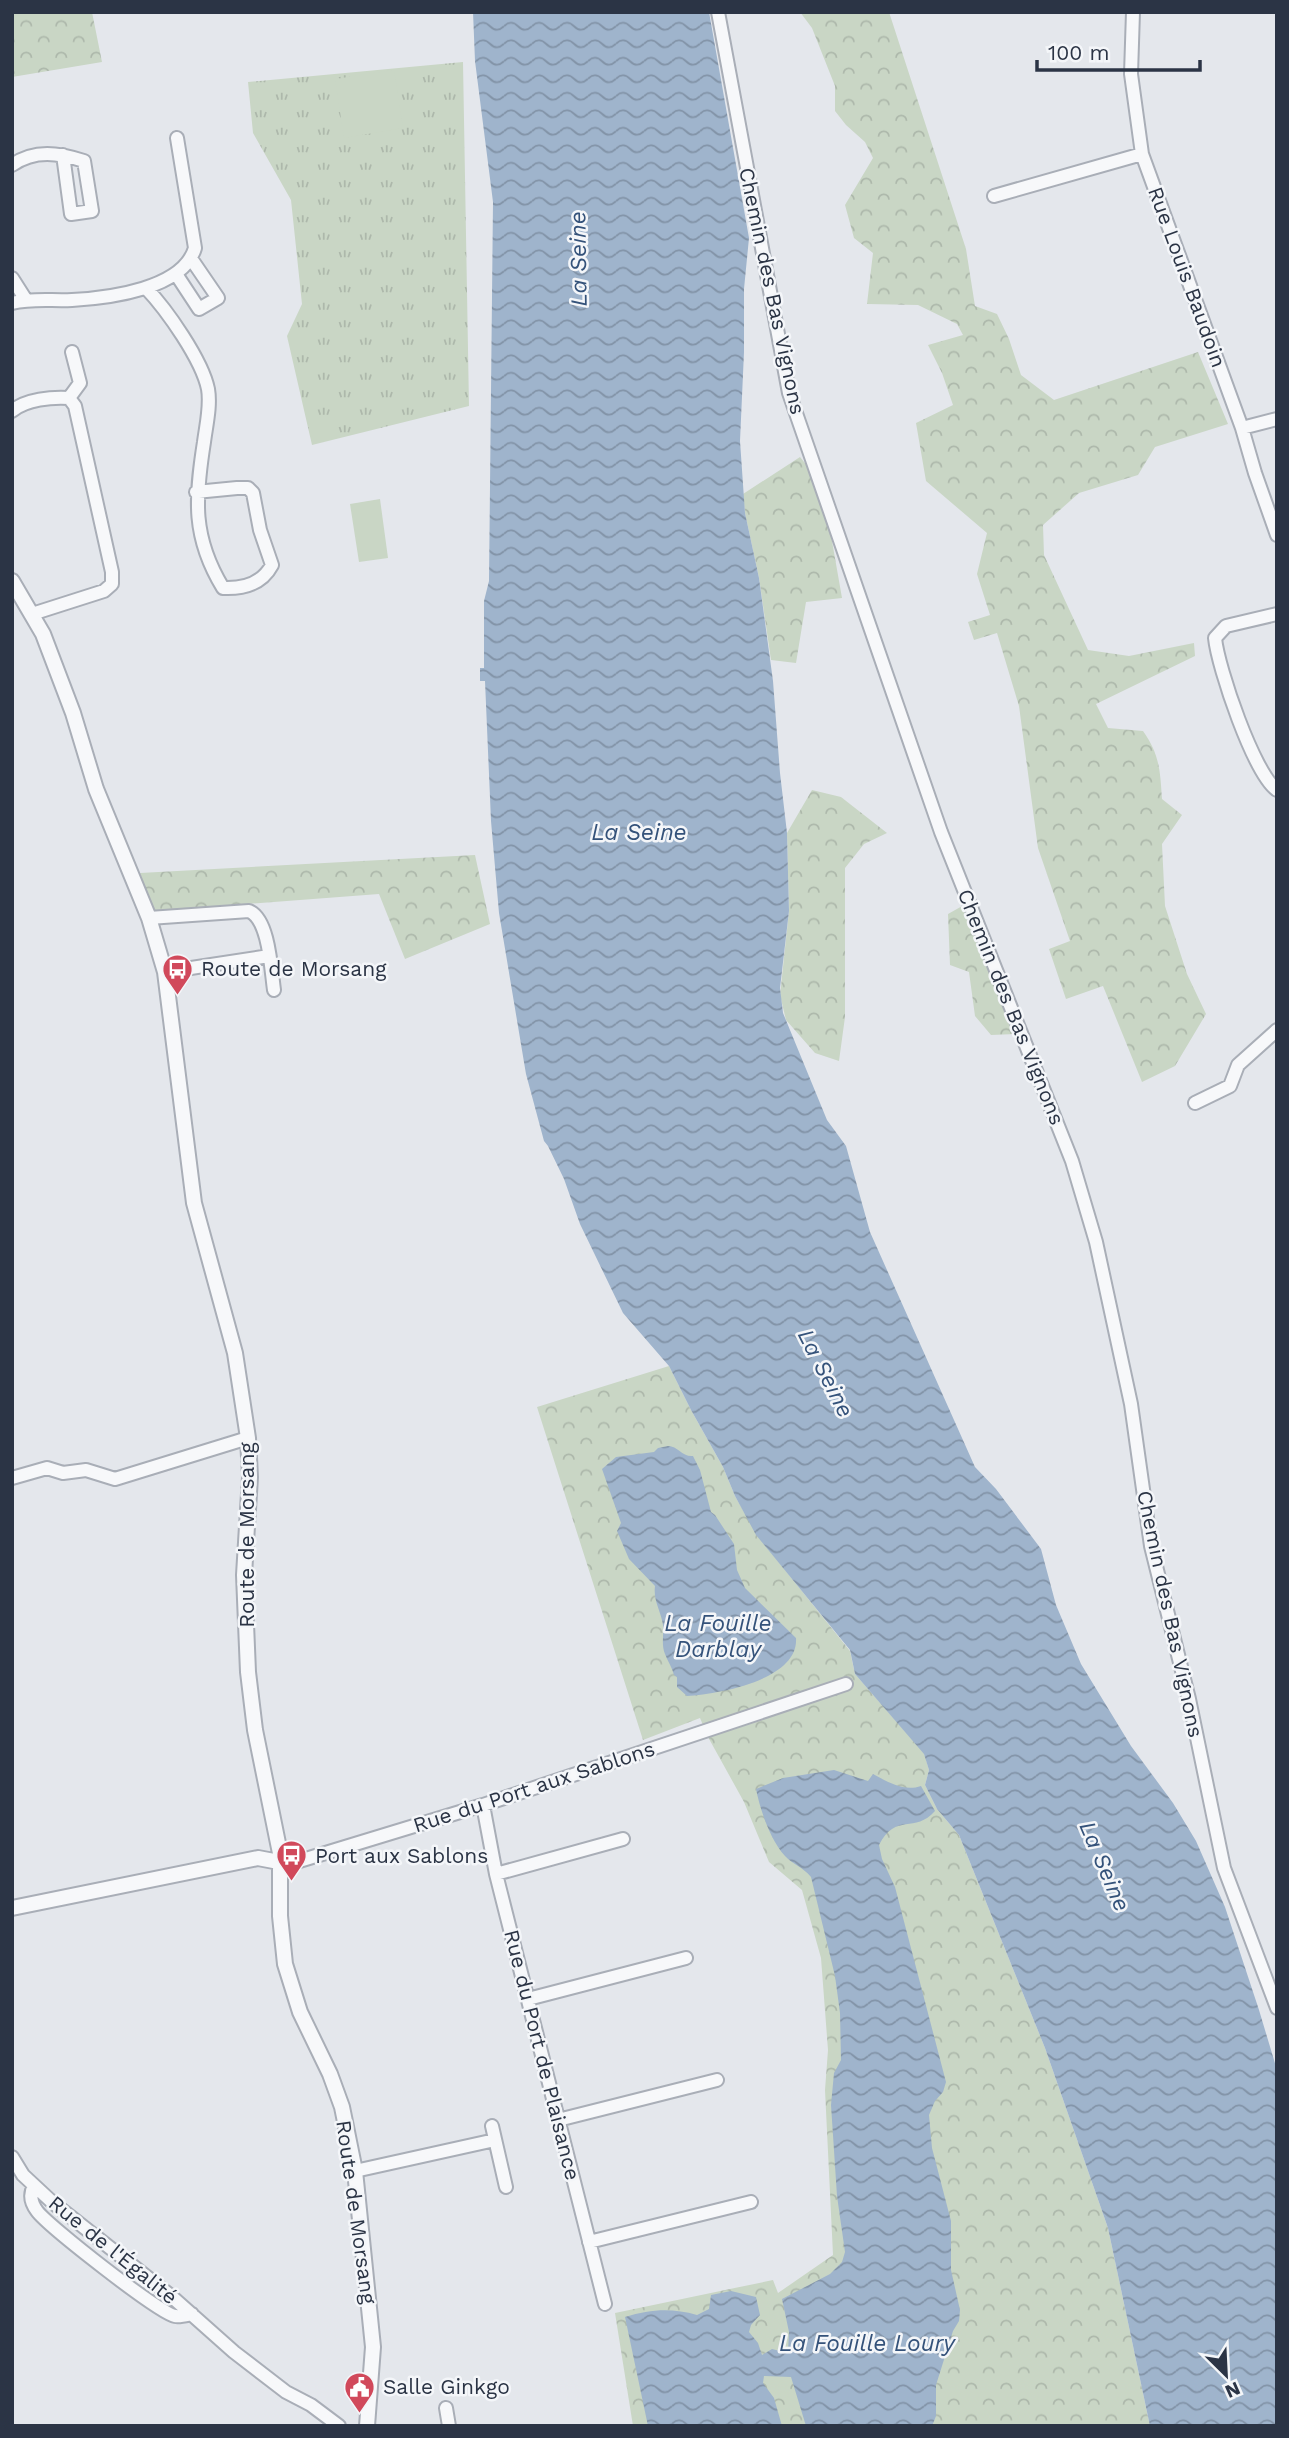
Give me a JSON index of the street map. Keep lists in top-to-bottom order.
{
  "streets": {
    "street": [
      "Rue Louis Baudoin",
      "Chemin des Bas Vignons",
      "Route de Morsang",
      "Rue du Port aux Sablons",
      "Rue du Port de Plaisance",
      "Rue de l'Égalité"
    ]
  },
  "crossings": [
    ["Route de Morsang", "Rue du Port aux Sablons"],
    ["Rue du Port aux Sablons", "Rue du Port de Plaisance"]
  ],
  "water": ["La Seine", "La Fouille Darblay", "La Fouille Loury"],
  "places": {
    "bus stop": ["Route de Morsang", "Port aux Sablons"],
    "public building": ["Salle Ginkgo"]
  },
  "scale_bar": "100 m",
  "north": "bottom right"
}
